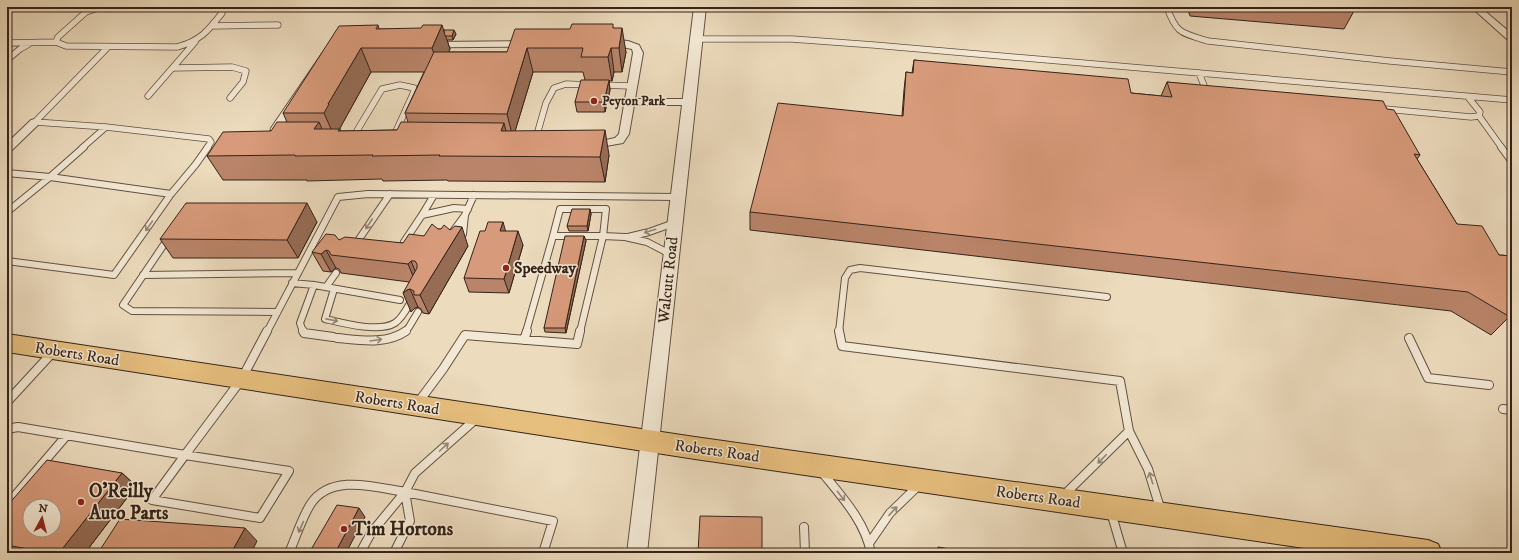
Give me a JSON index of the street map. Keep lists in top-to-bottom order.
{
  "streets": {
    "main road": ["Roberts Road"],
    "street": ["Walcutt Road"]
  },
  "crossings": [
    ["Walcutt Road", "Roberts Road"]
  ],
  "places": [
    "Peyton Park",
    "Speedway",
    "O'Reilly Auto Parts",
    "Tim Hortons"
  ],
  "north": "top"
}
